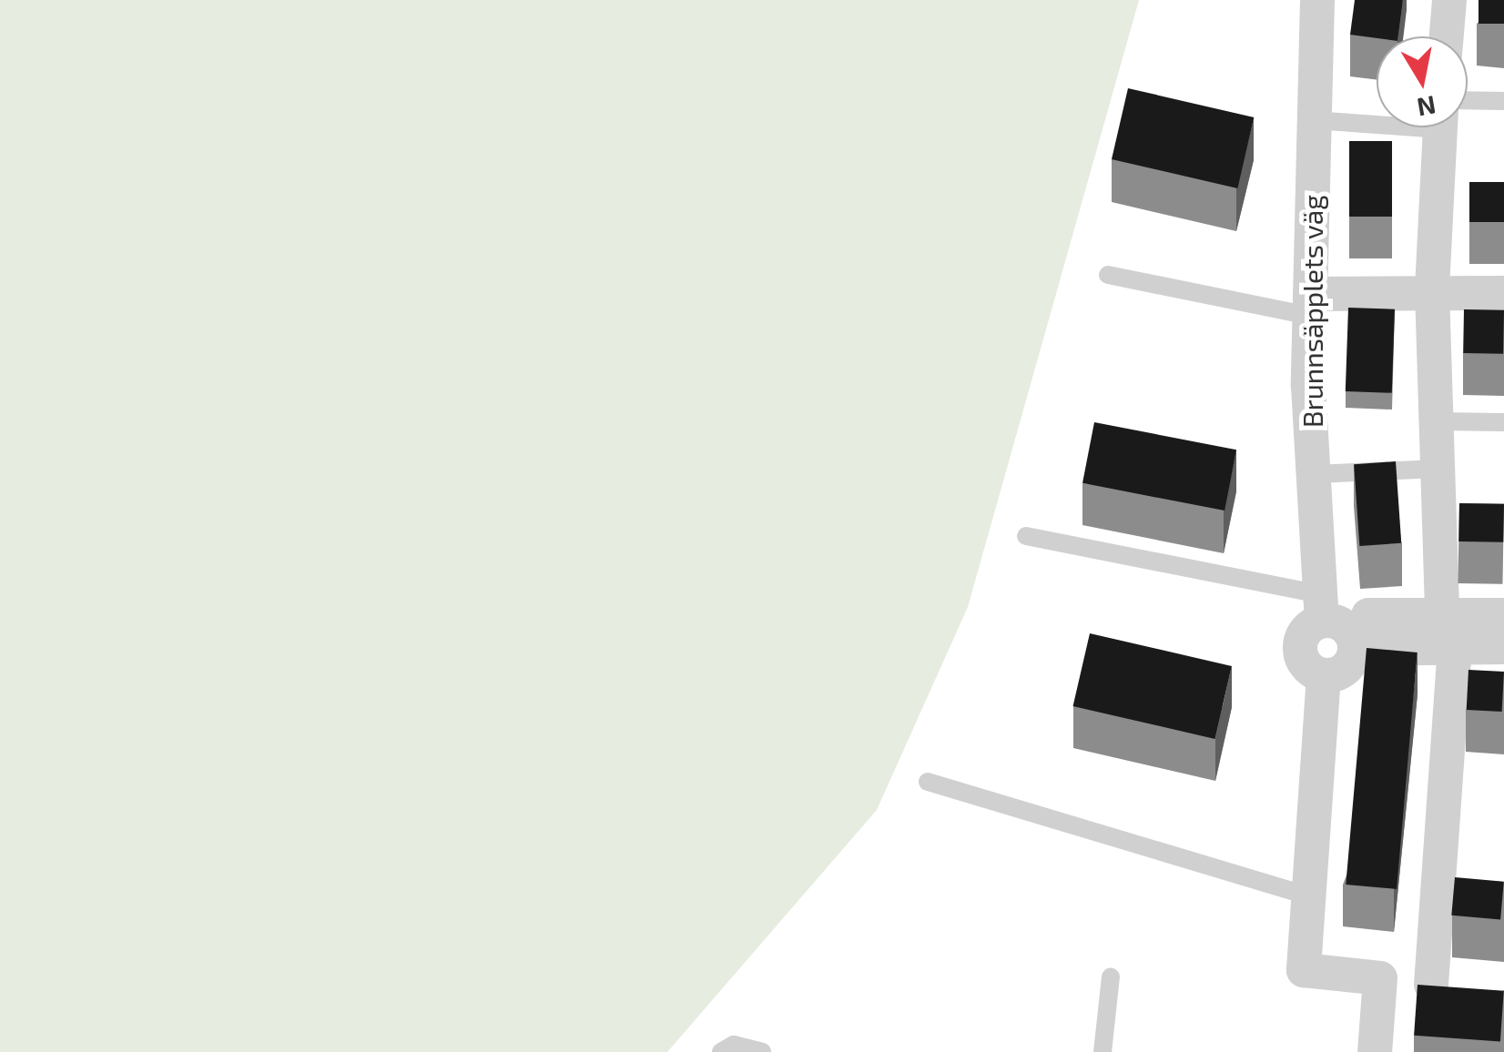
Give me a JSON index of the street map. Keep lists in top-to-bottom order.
{
  "streets": {
    "street": ["Brunnsäpplets väg"]
  },
  "north": "bottom"
}
